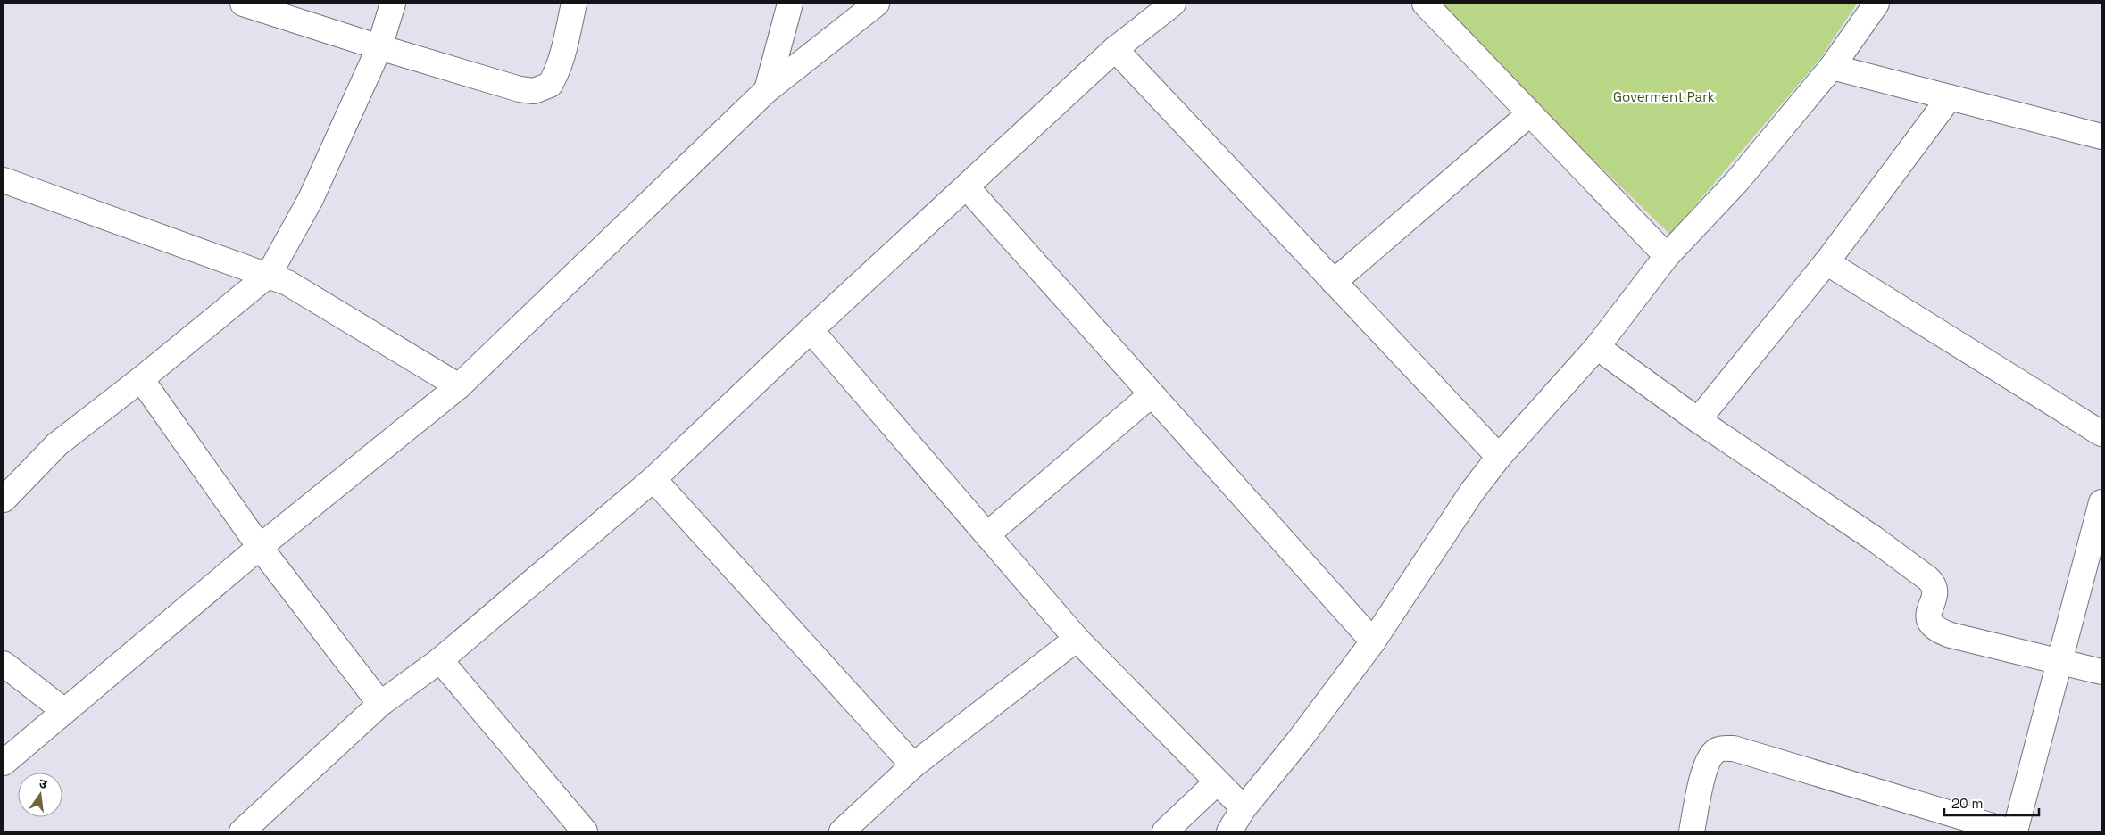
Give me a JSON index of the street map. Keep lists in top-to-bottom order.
{
  "parks": ["Goverment Park"],
  "scale_bar": "20 m",
  "north": "top"
}
